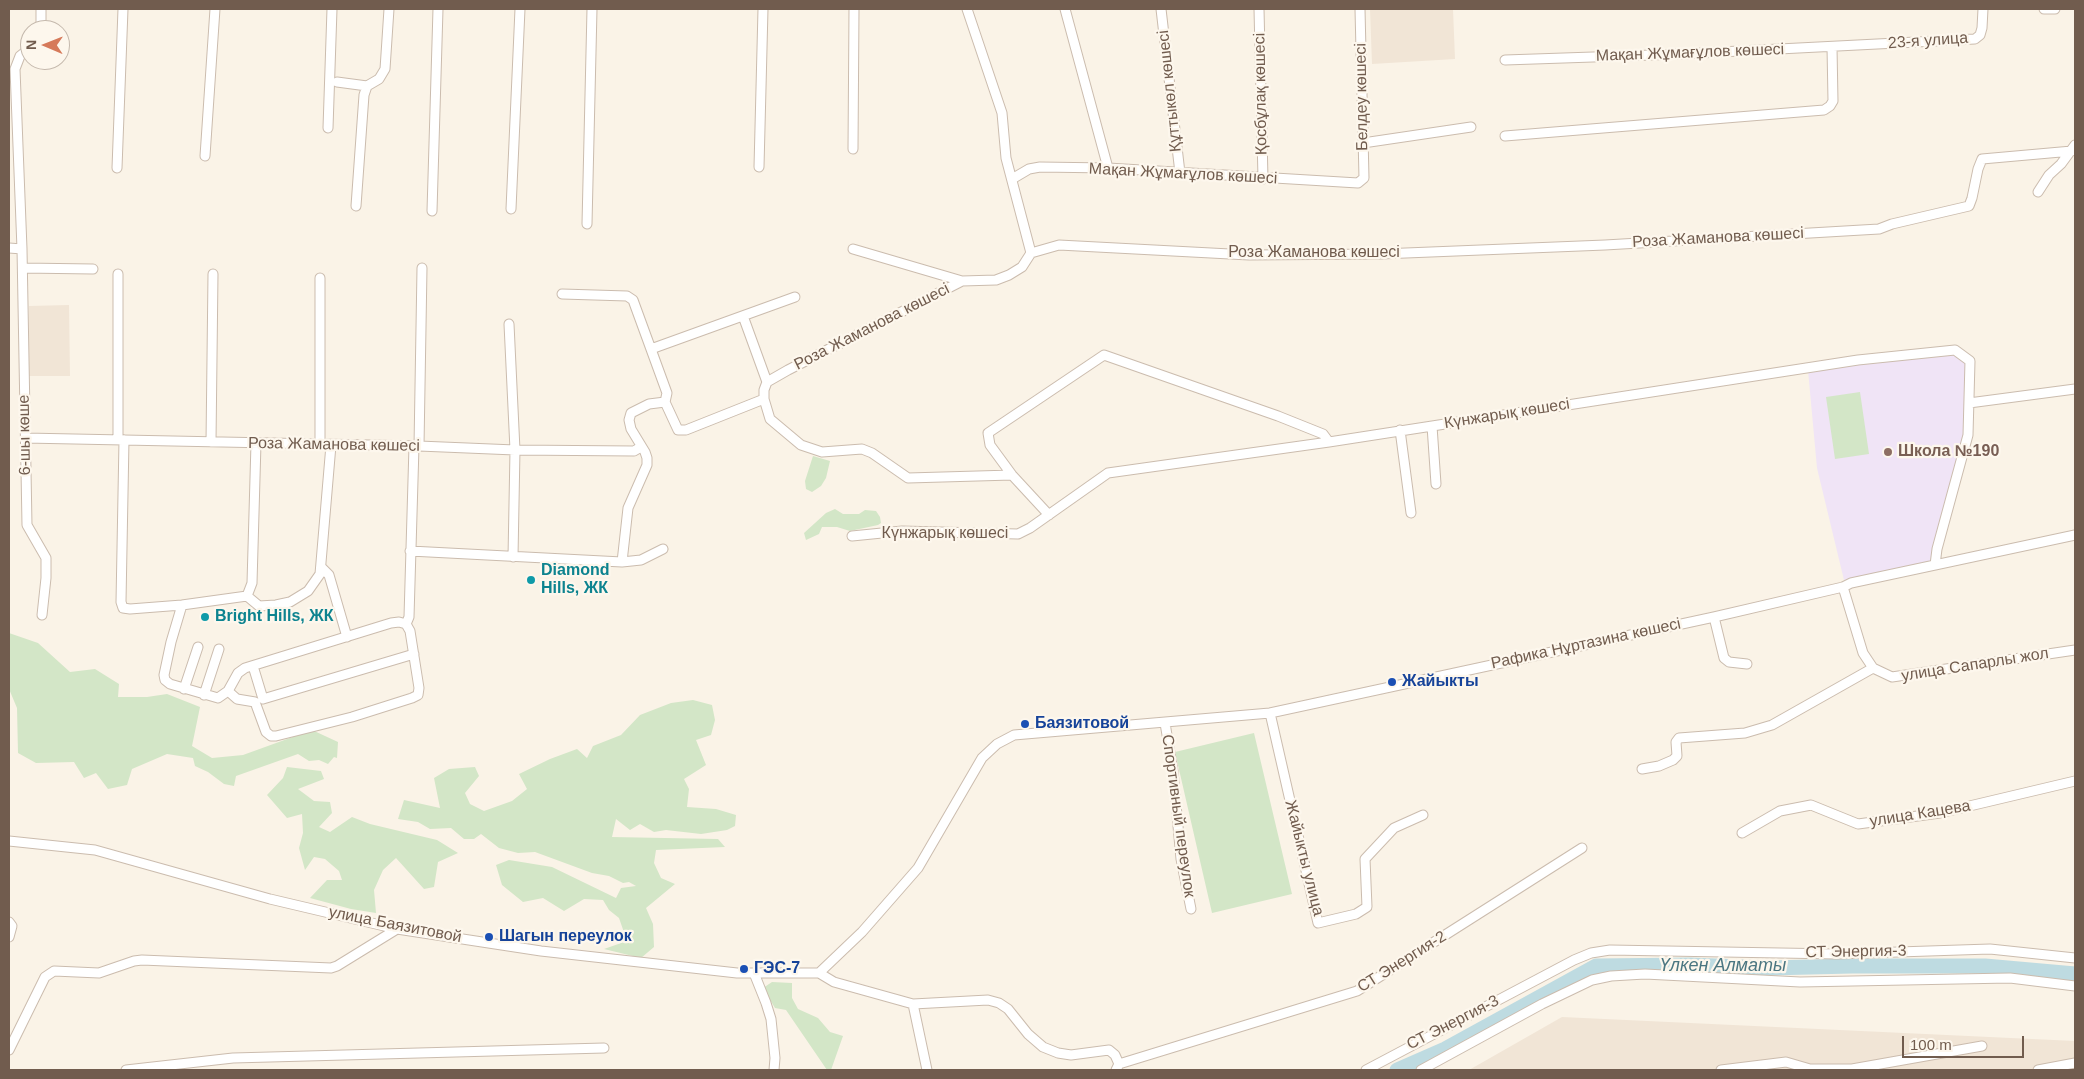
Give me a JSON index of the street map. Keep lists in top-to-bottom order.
{
  "streets": {
    "street": [
      "23-я улица",
      "Мақан Жұмағұлов көшесі",
      "Құттыкөл көшесі",
      "Қосбұлақ көшесі",
      "Белдеу көшесі",
      "Роза Жаманова көшесі",
      "Күнжарық көшесі",
      "6-шы көше",
      "Рафика Нұртазина көшесі",
      "улица Сапарлы жол",
      "улица Кацева",
      "Спортивный переулок",
      "Жайыкты улица",
      "улица Баязитовой",
      "СТ Энергия-3",
      "СТ Энергия-2"
    ]
  },
  "crossings": [
    ["23-я улица", "Мақан Жұмағұлов көшесі"],
    ["Мақан Жұмағұлов көшесі", "Құттыкөл көшесі"],
    ["Мақан Жұмағұлов көшесі", "Қосбұлақ көшесі"],
    ["Мақан Жұмағұлов көшесі", "Белдеу көшесі"],
    ["Роза Жаманова көшесі", "6-шы көше"],
    ["Күнжарық көшесі", "Рафика Нұртазина көшесі"],
    ["Рафика Нұртазина көшесі", "Спортивный переулок"],
    ["Рафика Нұртазина көшесі", "Жайыкты улица"],
    ["Рафика Нұртазина көшесі", "улица Баязитовой"]
  ],
  "water": ["Үлкен Алматы"],
  "places": [
    "Школа №190",
    "Diamond Hills, ЖК",
    "Bright Hills, ЖК",
    "Жайыкты",
    "Баязитовой",
    "Шагын переулок",
    "ГЭС-7"
  ],
  "scale_bar": "100 m",
  "north": "left"
}
